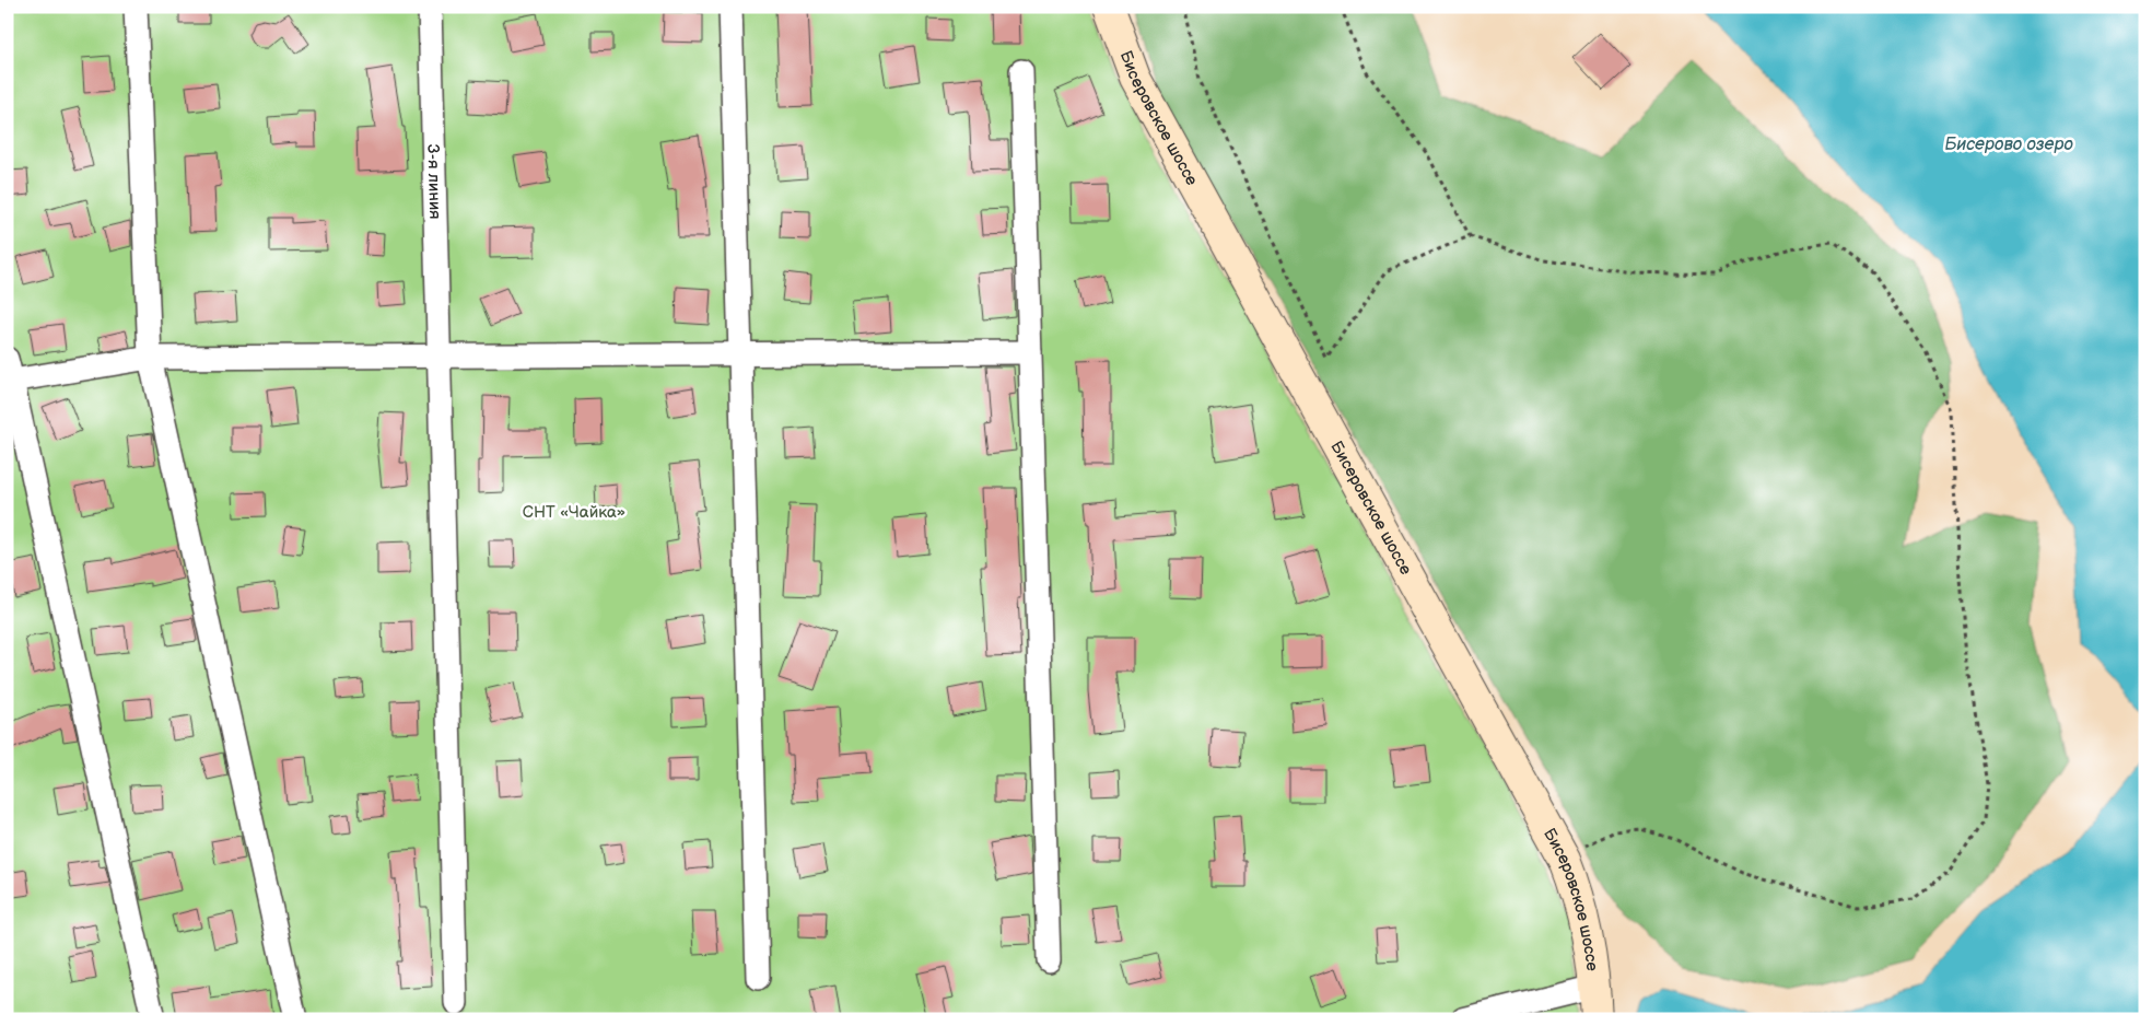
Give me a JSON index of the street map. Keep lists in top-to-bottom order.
{
  "streets": {
    "main road": ["Бисеровское шоссе"],
    "street": ["3-я линия"]
  },
  "water": ["Бисерово озеро"],
  "parks": ["СНТ «Чайка»"]
}
